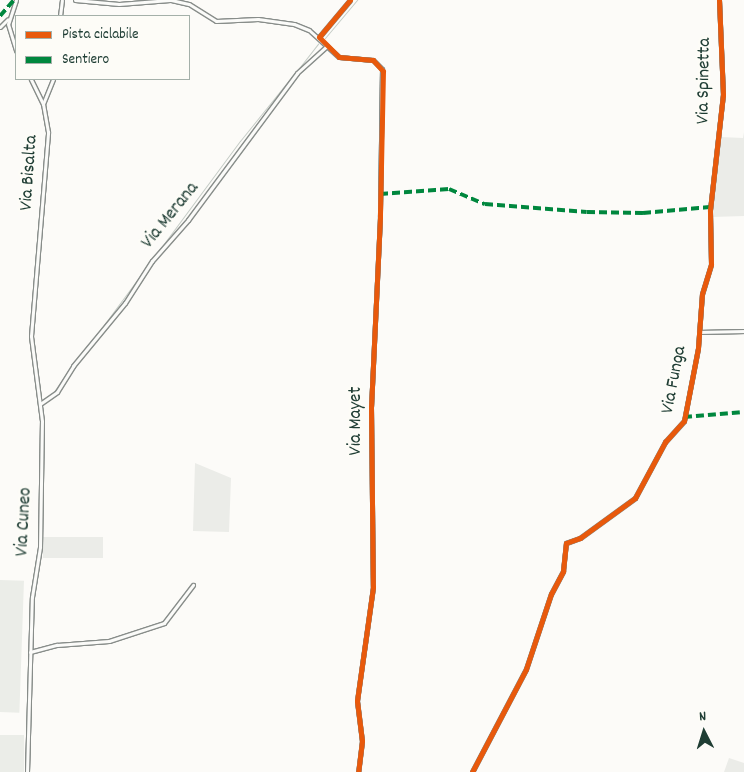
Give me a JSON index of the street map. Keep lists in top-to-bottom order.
{
  "streets": {
    "street": [
      "Via Spinetta",
      "Via Bisalta",
      "Via Merana",
      "Via Funga",
      "Via Mayet",
      "Via Cuneo"
    ]
  },
  "crossings": [
    ["Via Spinetta", "Via Funga"],
    ["Via Bisalta", "Via Cuneo"],
    ["Via Merana", "Via Mayet"],
    ["Via Merana", "Via Cuneo"]
  ],
  "legend": ["Pista ciclabile", "Sentiero"],
  "north": "top"
}
